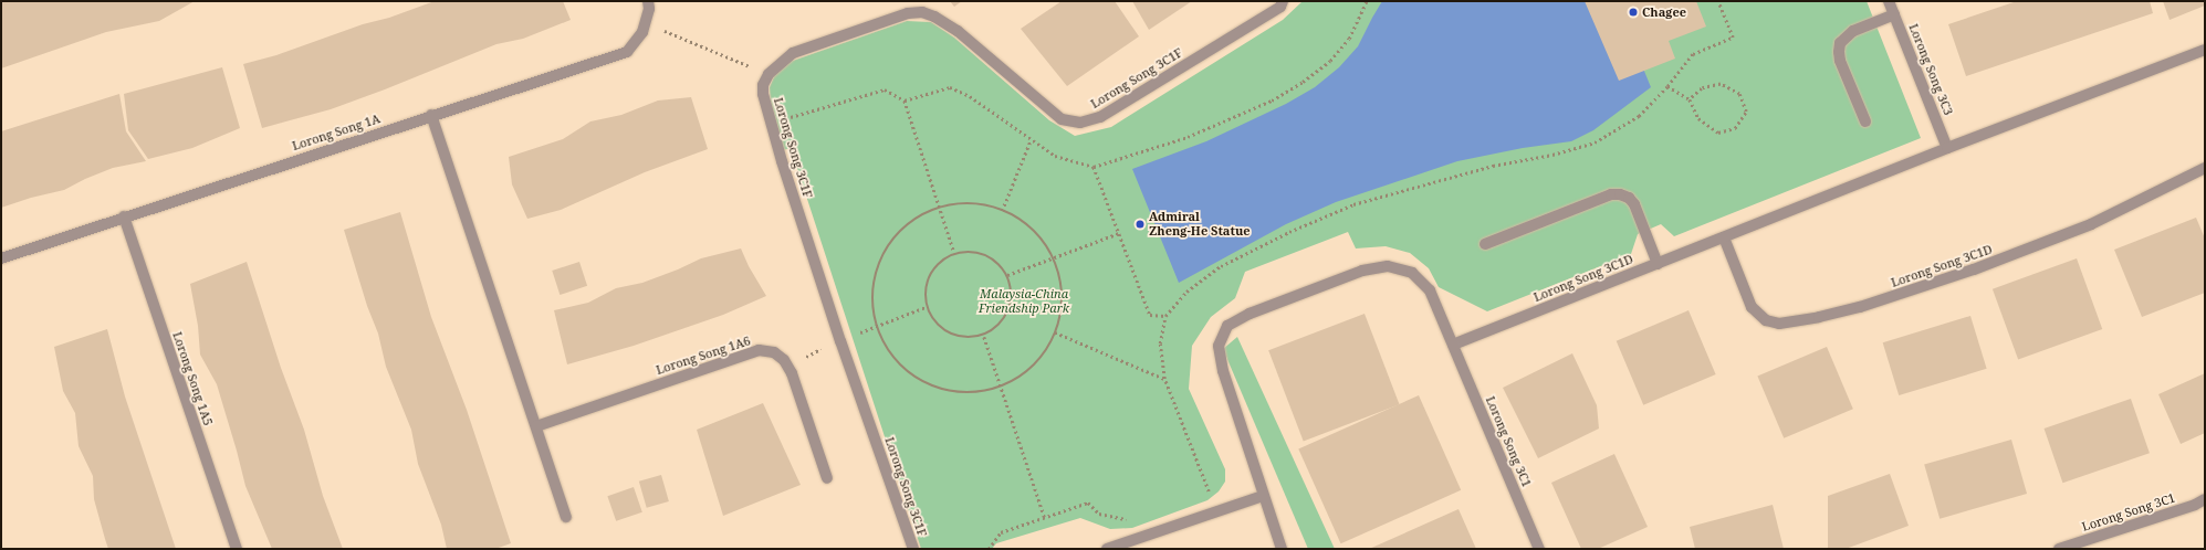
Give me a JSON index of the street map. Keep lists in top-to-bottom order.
{
  "streets": {
    "street": [
      "Lorong Song 3C3",
      "Lorong Song 3C1F",
      "Lorong Song 1A",
      "Lorong Song 3C1D",
      "Lorong Song 1A6",
      "Lorong Song 1A5",
      "Lorong Song 3C1"
    ]
  },
  "crossings": [
    ["Lorong Song 3C3", "Lorong Song 3C1D"],
    ["Lorong Song 1A", "Lorong Song 1A5"],
    ["Lorong Song 3C1D", "Lorong Song 3C1"]
  ],
  "parks": ["Malaysia-China Friendship Park"],
  "places": ["Chagee", "Admiral Zheng-He Statue"]
}
